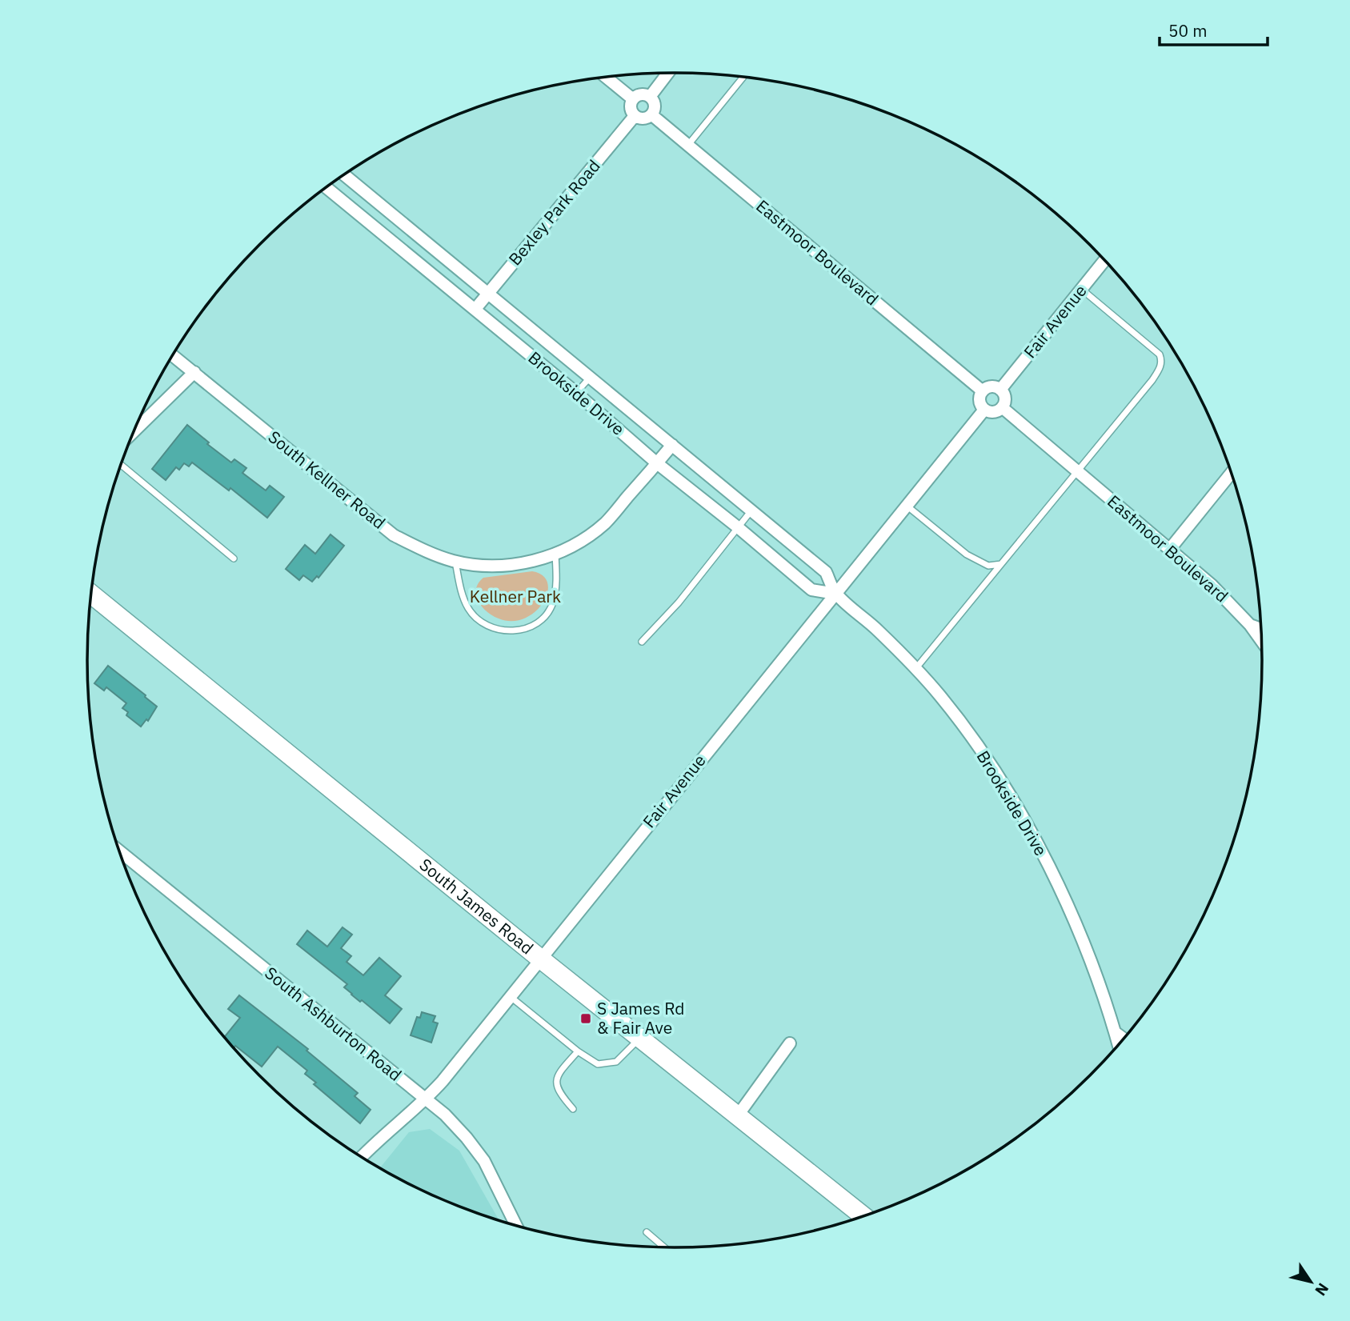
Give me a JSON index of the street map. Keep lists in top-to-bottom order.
{
  "streets": {
    "main road": ["South James Road"],
    "street": [
      "Bexley Park Road",
      "Eastmoor Boulevard",
      "Fair Avenue",
      "Brookside Drive",
      "South Kellner Road",
      "South Ashburton Road"
    ]
  },
  "crossings": [
    ["Bexley Park Road", "Eastmoor Boulevard"],
    ["Bexley Park Road", "Brookside Drive"],
    ["Eastmoor Boulevard", "Fair Avenue"],
    ["Fair Avenue", "Brookside Drive"],
    ["Fair Avenue", "South James Road"],
    ["Fair Avenue", "South Ashburton Road"],
    ["Brookside Drive", "South Kellner Road"]
  ],
  "parks": ["Kellner Park"],
  "places": {
    "transit": ["S James Rd & Fair Ave"]
  },
  "scale_bar": "50 m",
  "north": "bottom right"
}
